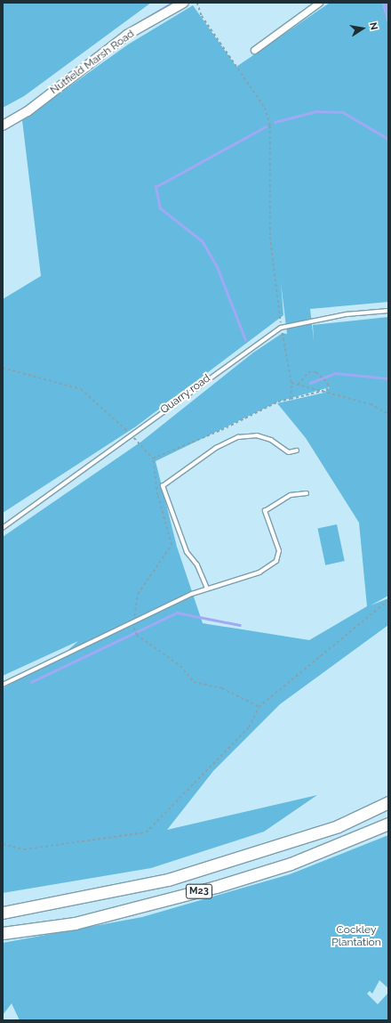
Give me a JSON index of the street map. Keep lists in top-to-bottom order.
{
  "streets": {
    "highway": ["M23"],
    "street": ["Nutfield Marsh Road"],
    "lane": ["Quarry road"]
  },
  "parks": ["Cockley Plantation"],
  "north": "right"
}
